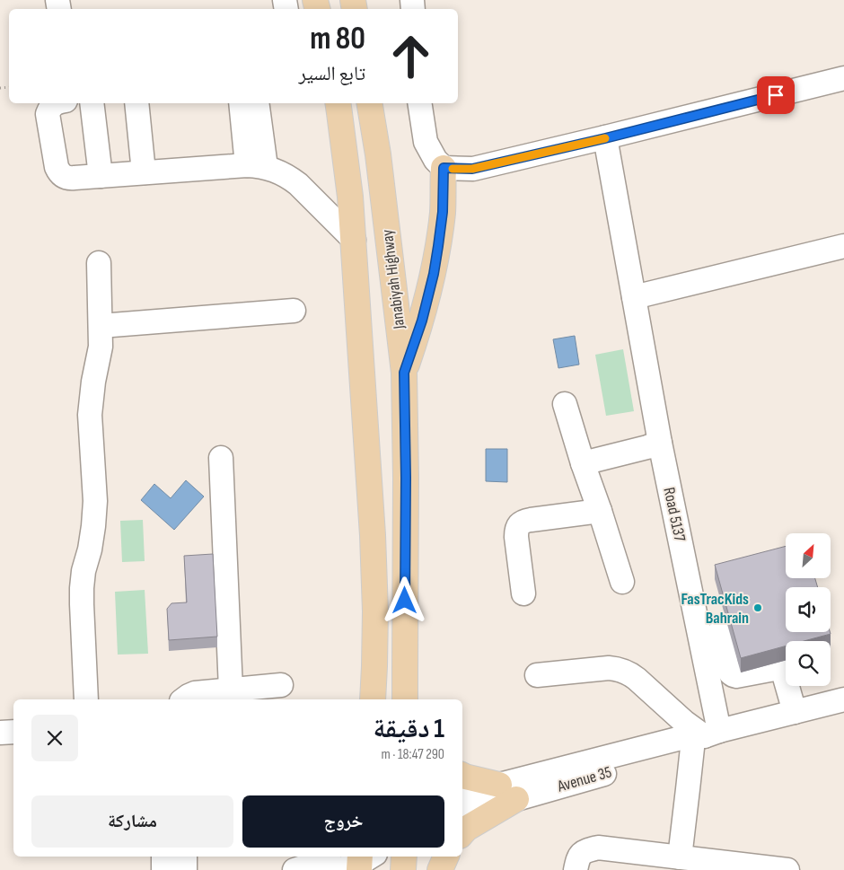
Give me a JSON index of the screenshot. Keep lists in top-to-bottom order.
{
  "streets": {
    "main road": ["Janabiyah Highway"],
    "street": ["Road 5137", "Avenue 35"]
  },
  "crossings": [
    ["Road 5137", "Avenue 35"]
  ],
  "places": ["FasTracKids Bahrain"],
  "north": "top right",
  "page": {
    "turn": ["80 m", "تابع السير"],
    "heading": ["1 دقيقة", "290 m · 18:47"],
    "buttons": ["خروج", "مشاركة"]
  }
}
